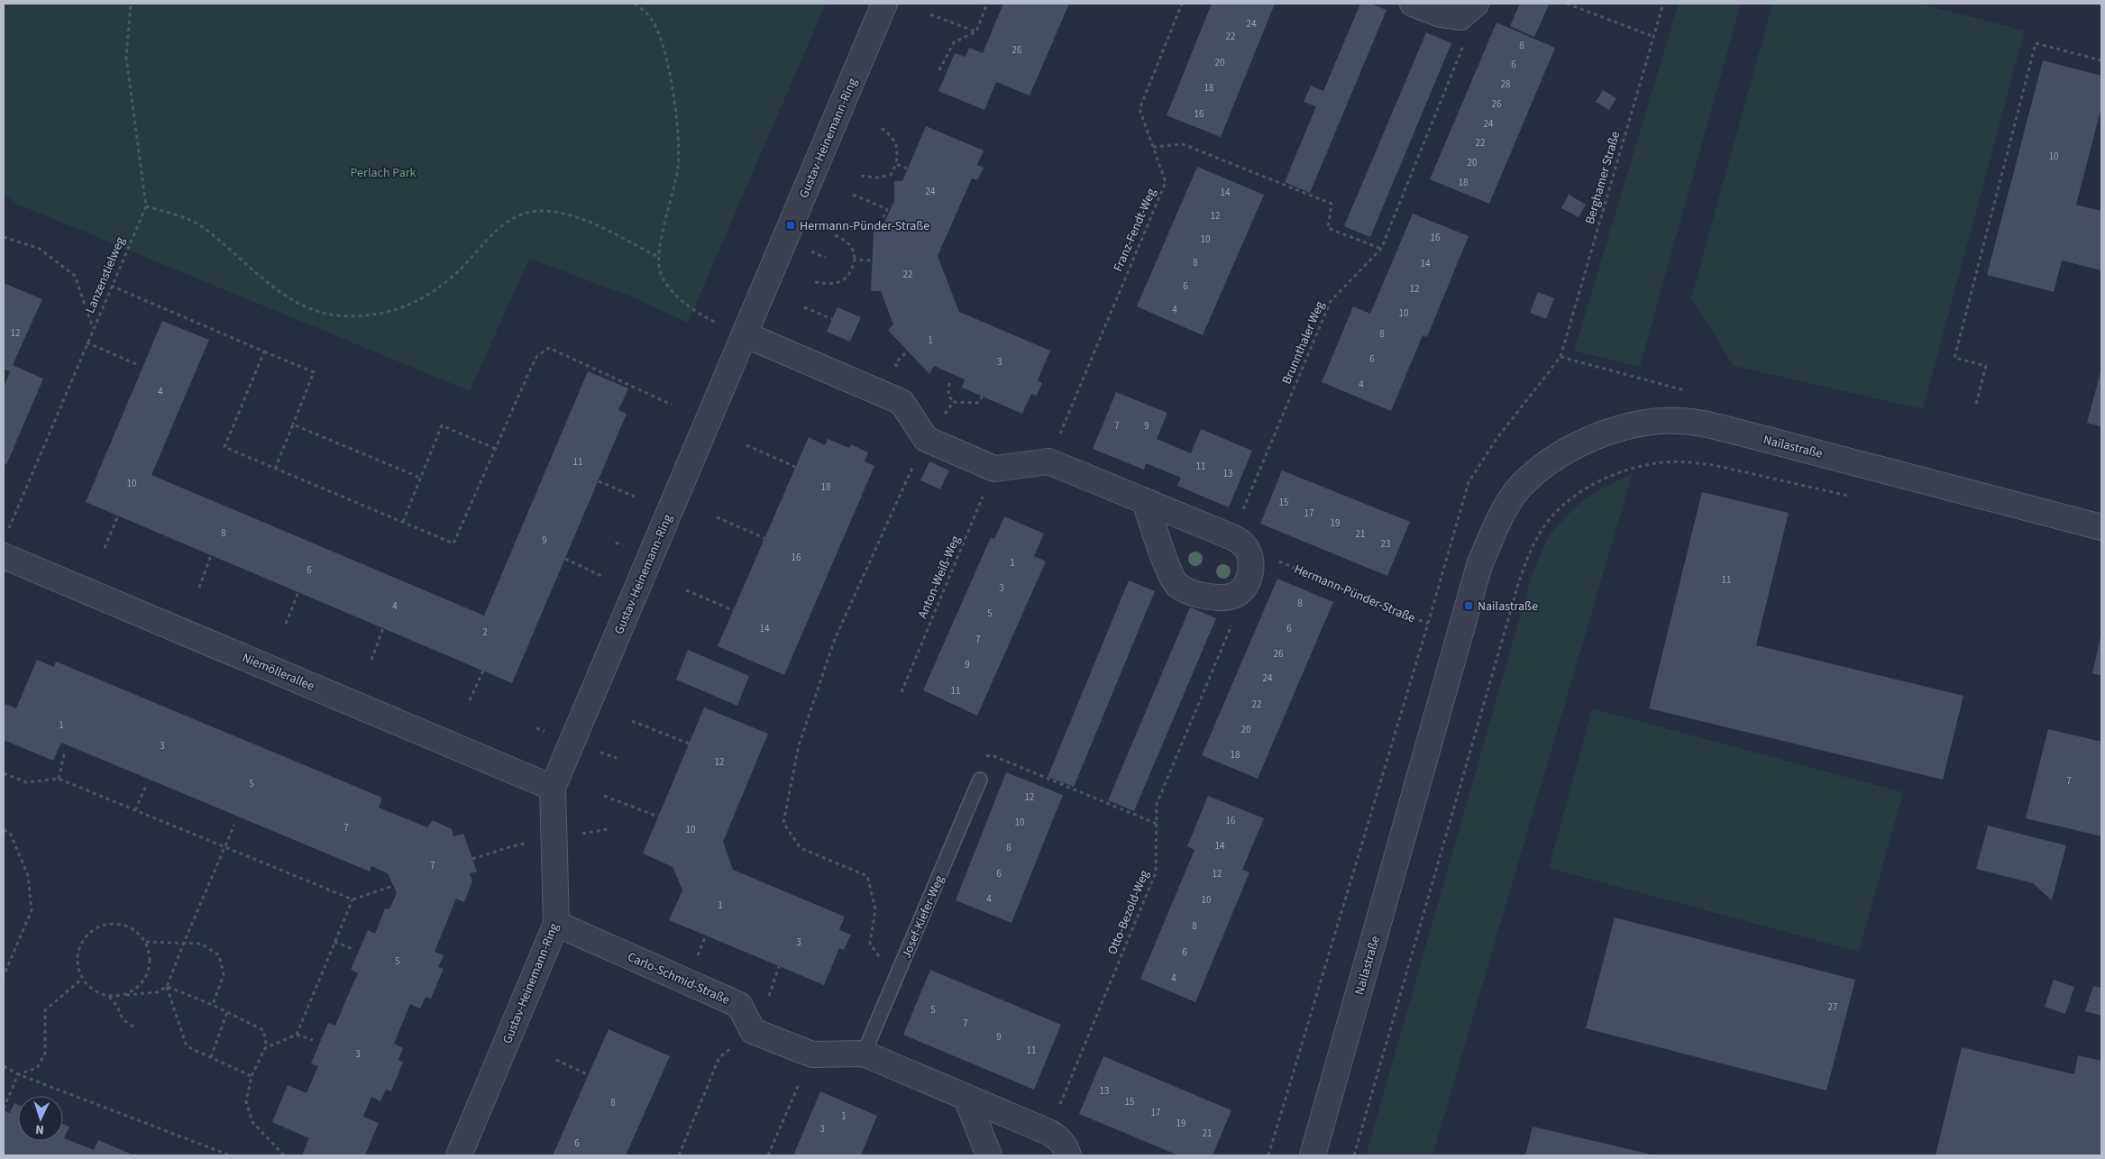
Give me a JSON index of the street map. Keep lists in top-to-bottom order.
{
  "streets": {
    "street": [
      "Gustav-Heinemann-Ring",
      "Nailastraße",
      "Niemöllerallee",
      "Carlo-Schmid-Straße"
    ],
    "lane": ["Josef-Kiefer-Weg"],
    "path": [
      "Berghamer Straße",
      "Franz-Fendt-Weg",
      "Lanzenstielweg",
      "Brunnthaler Weg",
      "Anton-Weiß-Weg",
      "Hermann-Pünder-Straße",
      "Otto-Bezold-Weg"
    ]
  },
  "crossings": [
    ["Gustav-Heinemann-Ring", "Niemöllerallee"],
    ["Gustav-Heinemann-Ring", "Carlo-Schmid-Straße"],
    ["Berghamer Straße", "Hermann-Pünder-Straße"],
    ["Brunnthaler Weg", "Hermann-Pünder-Straße"],
    ["Nailastraße", "Hermann-Pünder-Straße"],
    ["Otto-Bezold-Weg", "Carlo-Schmid-Straße"],
    ["Josef-Kiefer-Weg", "Carlo-Schmid-Straße"]
  ],
  "parks": ["Perlach Park"],
  "places": {
    "transit": ["Hermann-Pünder-Straße", "Nailastraße"]
  },
  "house_numbers": [
    "24",
    "22",
    "8",
    "26",
    "20",
    "6",
    "28",
    "18",
    "26",
    "16",
    "24",
    "22",
    "10",
    "20",
    "18",
    "24",
    "14",
    "12",
    "16",
    "10",
    "8",
    "14",
    "22",
    "6",
    "12",
    "4",
    "10",
    "12",
    "8",
    "1",
    "6",
    "3",
    "4",
    "4",
    "7",
    "9",
    "11",
    "11",
    "13",
    "10",
    "18",
    "15",
    "17",
    "19",
    "8",
    "21",
    "9",
    "23",
    "16",
    "1",
    "6",
    "11",
    "3",
    "8",
    "4",
    "5",
    "14",
    "6",
    "2",
    "7",
    "26",
    "9",
    "24",
    "11",
    "22",
    "1",
    "20",
    "3",
    "18",
    "12",
    "7",
    "5",
    "12",
    "16",
    "10",
    "7",
    "10",
    "14",
    "8",
    "7",
    "6",
    "12",
    "4",
    "10",
    "1",
    "8",
    "3",
    "6",
    "5",
    "4",
    "27",
    "5",
    "7",
    "9",
    "11",
    "3",
    "13",
    "15",
    "8",
    "17",
    "1",
    "19",
    "3",
    "21",
    "6"
  ],
  "north": "bottom"
}
